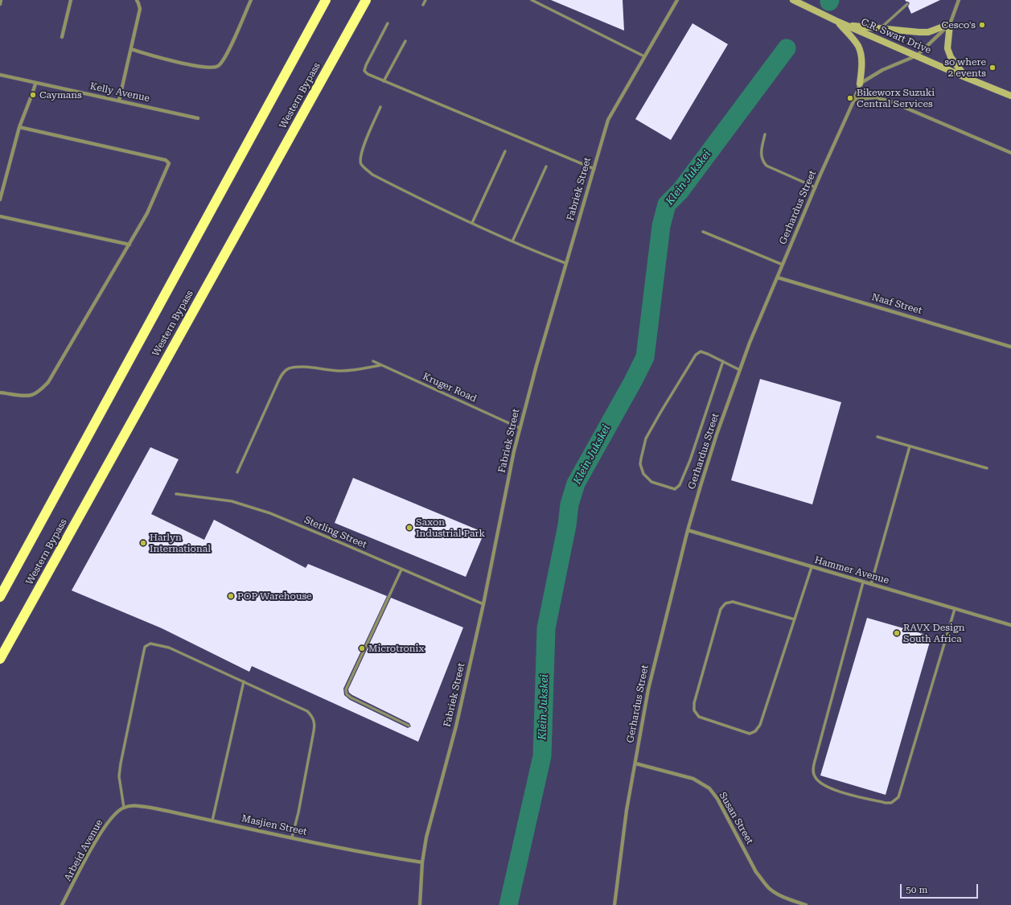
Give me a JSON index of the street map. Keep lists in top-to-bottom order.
{
  "streets": {
    "highway": ["Western Bypass"],
    "street": [
      "C.R. Swart Drive",
      "Kelly Avenue",
      "Fabriek Street",
      "Gerhardus Street",
      "Naaf Street",
      "Hammer Avenue",
      "Susan Street",
      "Masjien Street",
      "Arbeid Avenue"
    ],
    "lane": ["Kruger Road", "Sterling Street"]
  },
  "crossings": [
    ["Fabriek Street", "Kruger Road"],
    ["Fabriek Street", "Sterling Street"],
    ["Fabriek Street", "Masjien Street"],
    ["Gerhardus Street", "Naaf Street"],
    ["Gerhardus Street", "Hammer Avenue"],
    ["Gerhardus Street", "Susan Street"],
    ["Masjien Street", "Arbeid Avenue"]
  ],
  "water": ["Klein Jukskei"],
  "places": [
    "Cesco's",
    "so where 2 events",
    "Caymans",
    "Bikeworx Suzuki Central Services",
    "Saxon Industrial Park",
    "Harlyn International",
    "POP Warehouse",
    "RAVX Design South Africa",
    "Microtronix"
  ],
  "scale_bar": "50 m"
}
